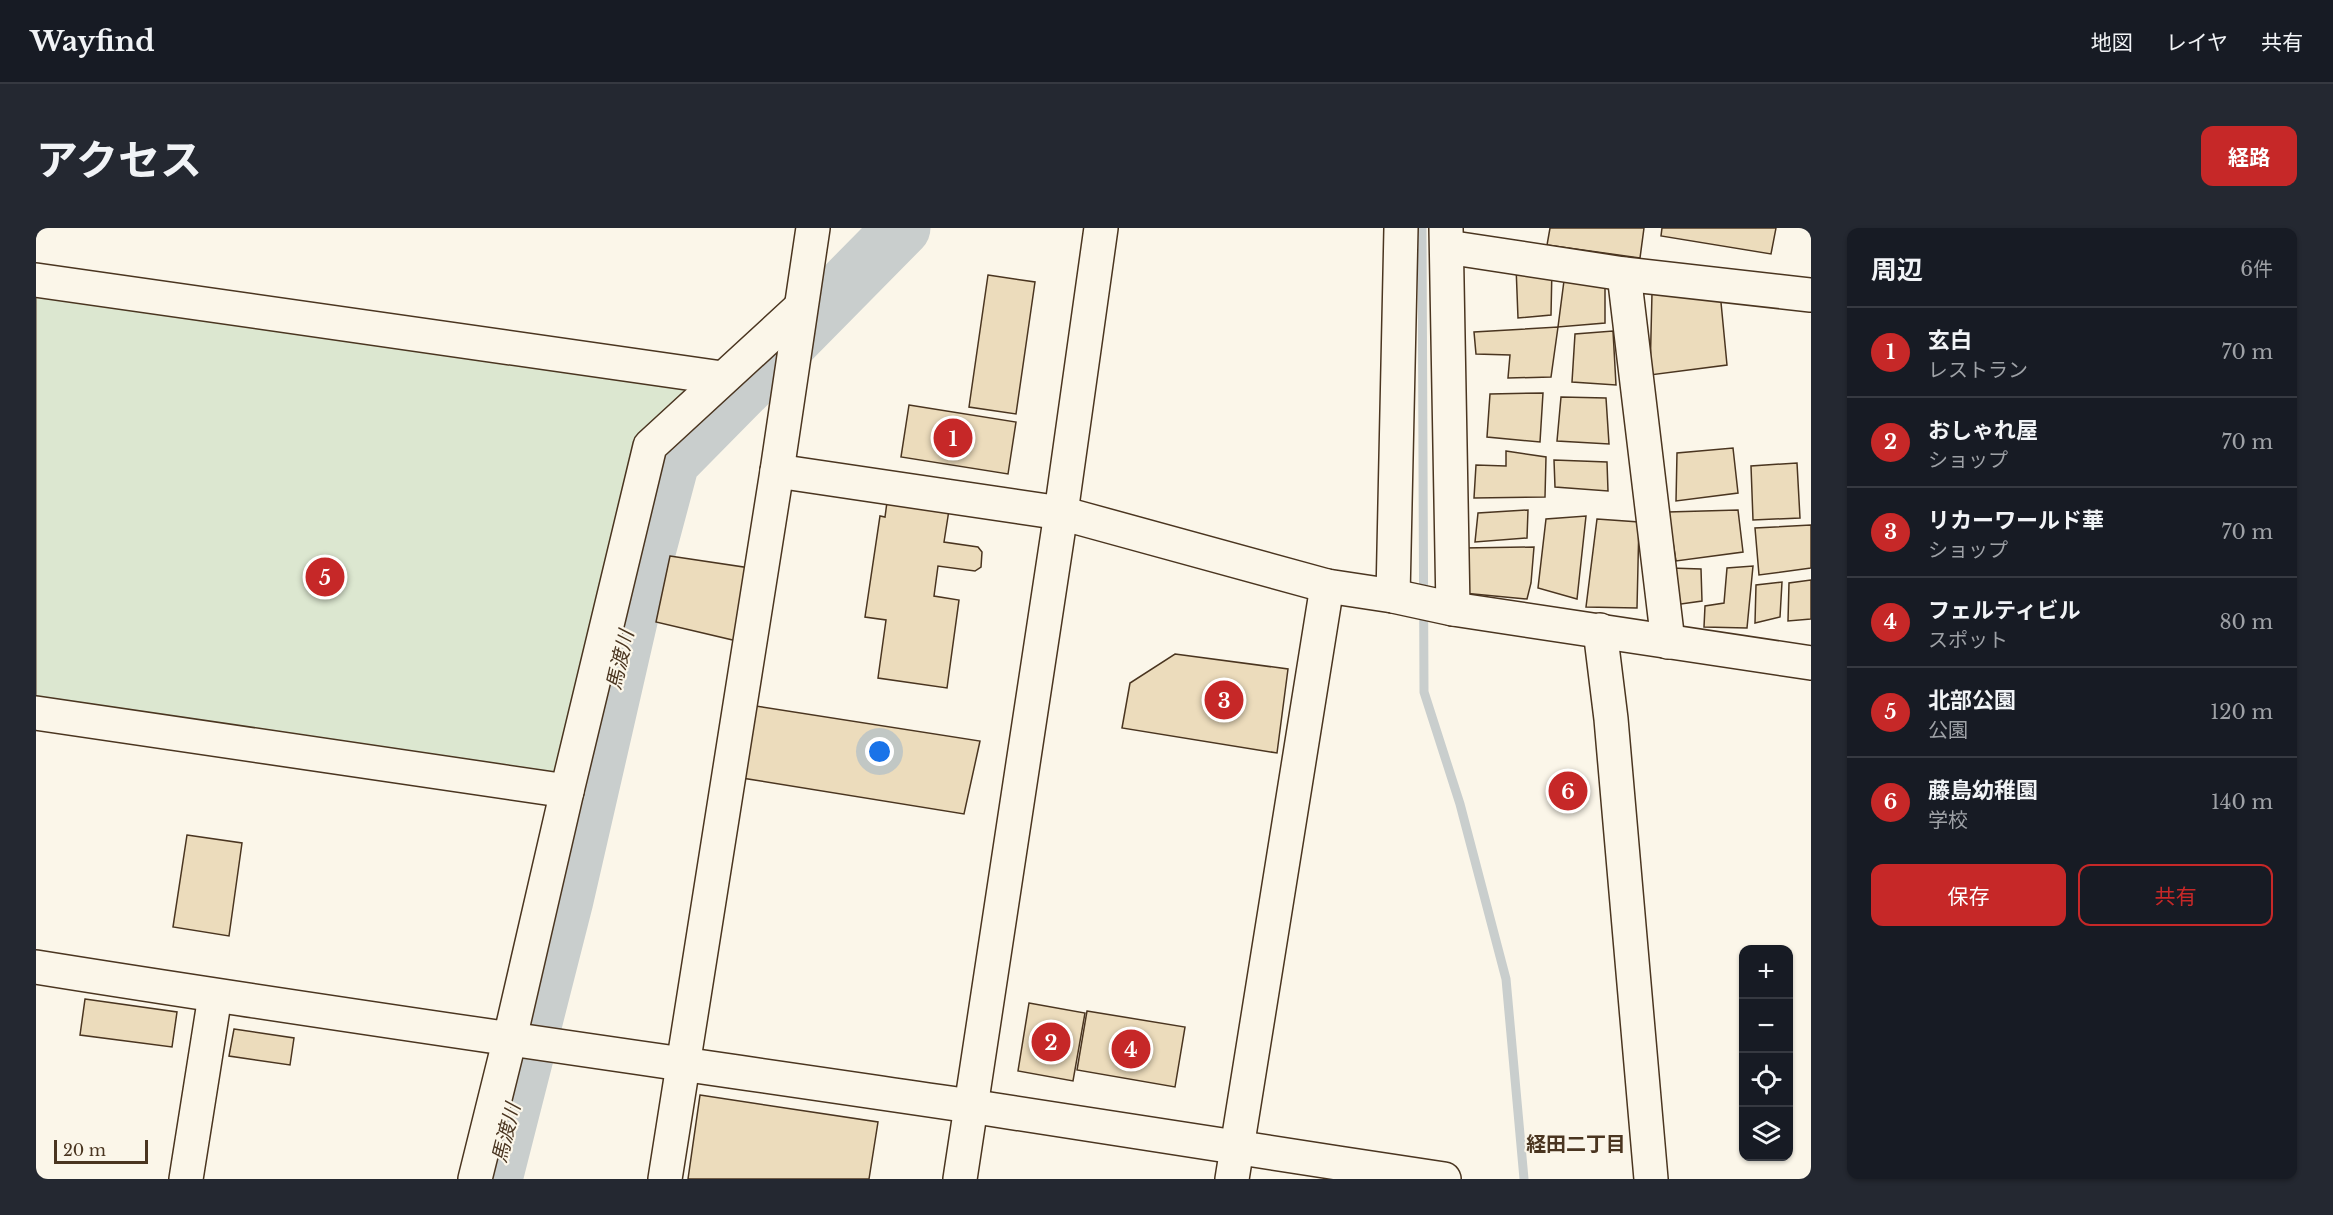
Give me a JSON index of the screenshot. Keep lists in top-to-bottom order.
{
  "districts": ["経田二丁目"],
  "water": ["馬渡川"],
  "scale_bar": "20 m",
  "page": {
    "header": "Wayfind",
    "nav": ["地図", "レイヤ", "共有"],
    "title": "アクセス",
    "buttons": [
      "経路",
      ["保存", "共有"]
    ],
    "heading": ["周辺", "6件"],
    "list": [
      {
        "mark": "1",
        "name": "玄白",
        "note": "レストラン",
        "value": "70 m"
      },
      {
        "mark": "2",
        "name": "おしゃれ屋",
        "note": "ショップ",
        "value": "70 m"
      },
      {
        "mark": "3",
        "name": "リカーワールド華",
        "note": "ショップ",
        "value": "70 m"
      },
      {
        "mark": "4",
        "name": "フェルティビル",
        "note": "スポット",
        "value": "80 m"
      },
      {
        "mark": "5",
        "name": "北部公園",
        "note": "公園",
        "value": "120 m"
      },
      {
        "mark": "6",
        "name": "藤島幼稚園",
        "note": "学校",
        "value": "140 m"
      }
    ],
    "pins": [
      "1",
      "5",
      "3",
      "6",
      "2",
      "4"
    ],
    "map_buttons": ["+", "−"],
    "scale": "20 m"
  }
}
